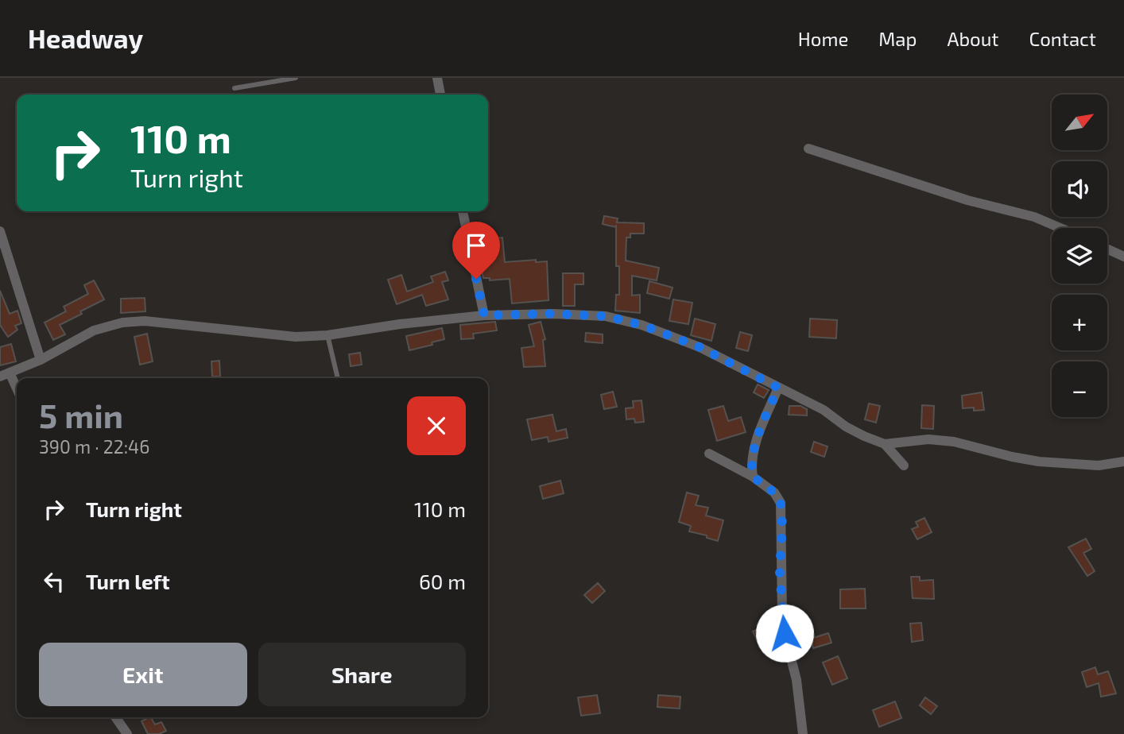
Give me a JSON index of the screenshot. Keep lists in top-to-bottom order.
{
  "north": "top right",
  "page": {
    "header": "Headway",
    "nav": [
      "Home",
      "Map",
      "About",
      "Contact"
    ],
    "map_buttons": ["+", "−"],
    "turn": ["110 m", "Turn right"],
    "heading": ["5 min", "390 m · 22:46"],
    "list": [
      {
        "name": "Turn right",
        "value": "110 m"
      },
      {
        "name": "Turn left",
        "value": "60 m"
      }
    ],
    "buttons": ["Exit", "Share"]
  }
}
